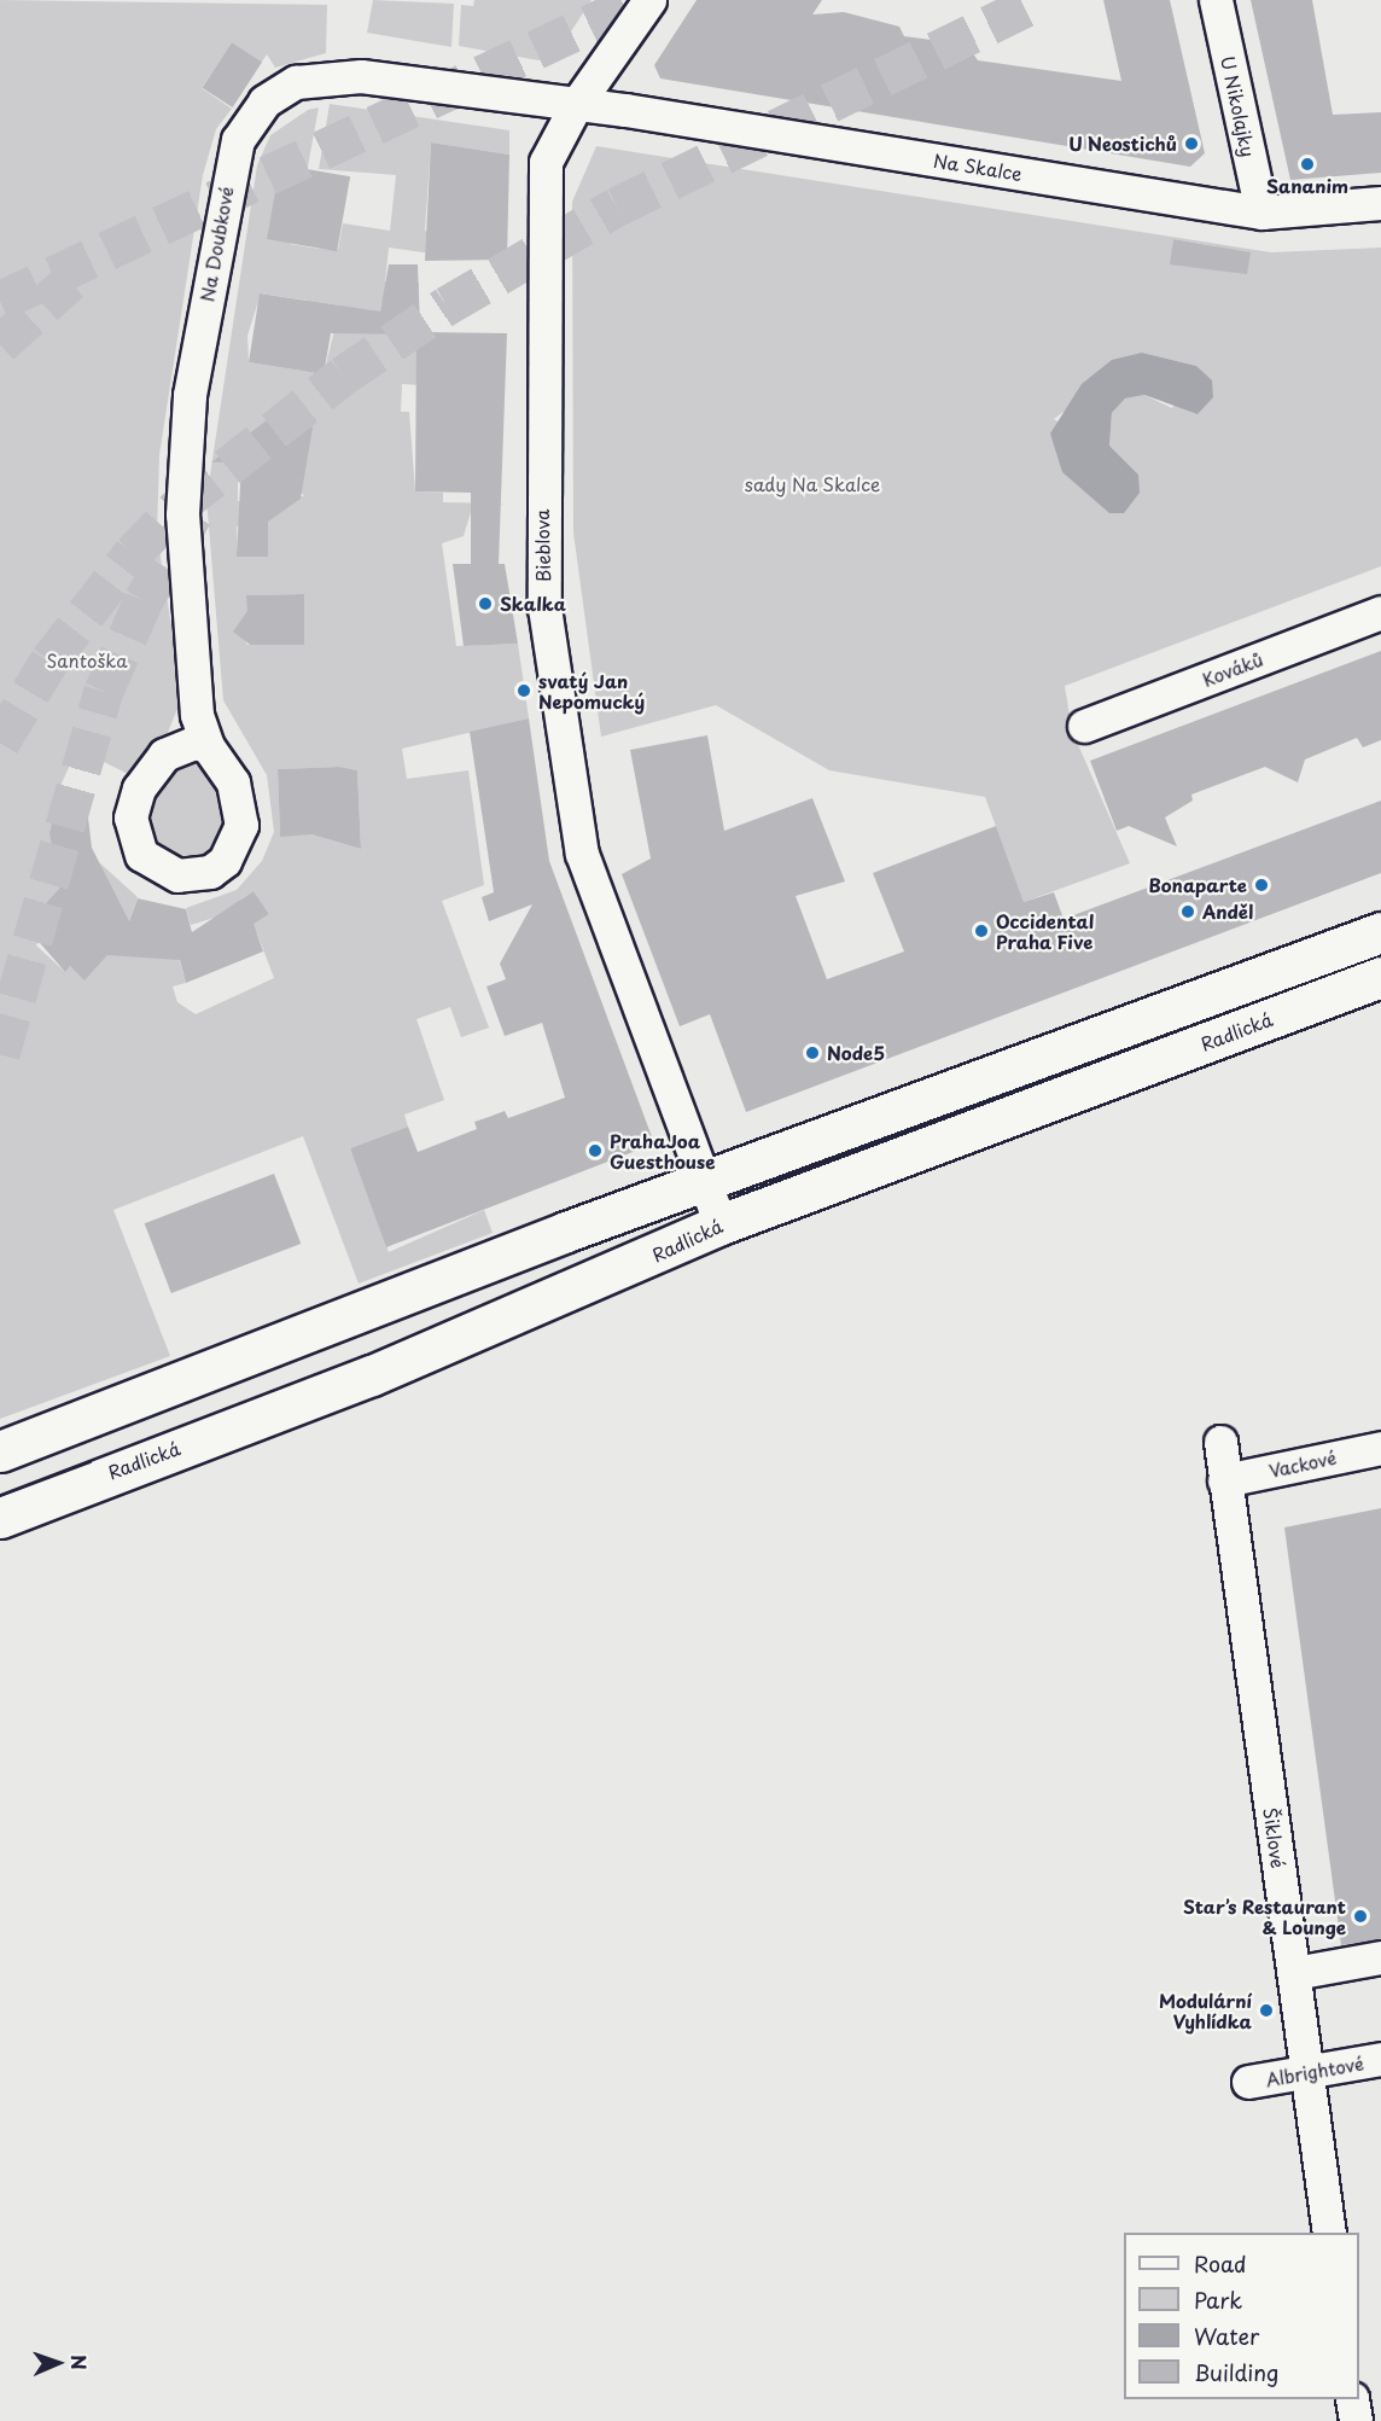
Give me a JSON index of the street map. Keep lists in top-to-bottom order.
{
  "streets": {
    "main road": ["Radlická"],
    "street": [
      "U Nikolajky",
      "Na Skalce",
      "Na Doubkové",
      "Bieblova",
      "Kováků",
      "Vackové",
      "Šiklové",
      "Albrightové"
    ]
  },
  "crossings": [
    ["U Nikolajky", "Na Skalce"],
    ["Na Skalce", "Na Doubkové"],
    ["Na Skalce", "Bieblova"],
    ["Na Doubkové", "Bieblova"],
    ["Bieblova", "Radlická"],
    ["Vackové", "Šiklové"],
    ["Šiklové", "Albrightové"]
  ],
  "parks": ["sady Na Skalce", "Santoška"],
  "places": [
    "U Neostichů",
    "Sananim",
    "Skalka",
    "svatý Jan Nepomucký",
    "Bonaparte",
    "Anděl",
    "Occidental Praha Five",
    "Node5",
    "PrahaJoa Guesthouse",
    "Star’s Restaurant & Lounge",
    "Modulární Vyhlídka"
  ],
  "legend": [
    "Road",
    "Park",
    "Water",
    "Building"
  ],
  "north": "right"
}
